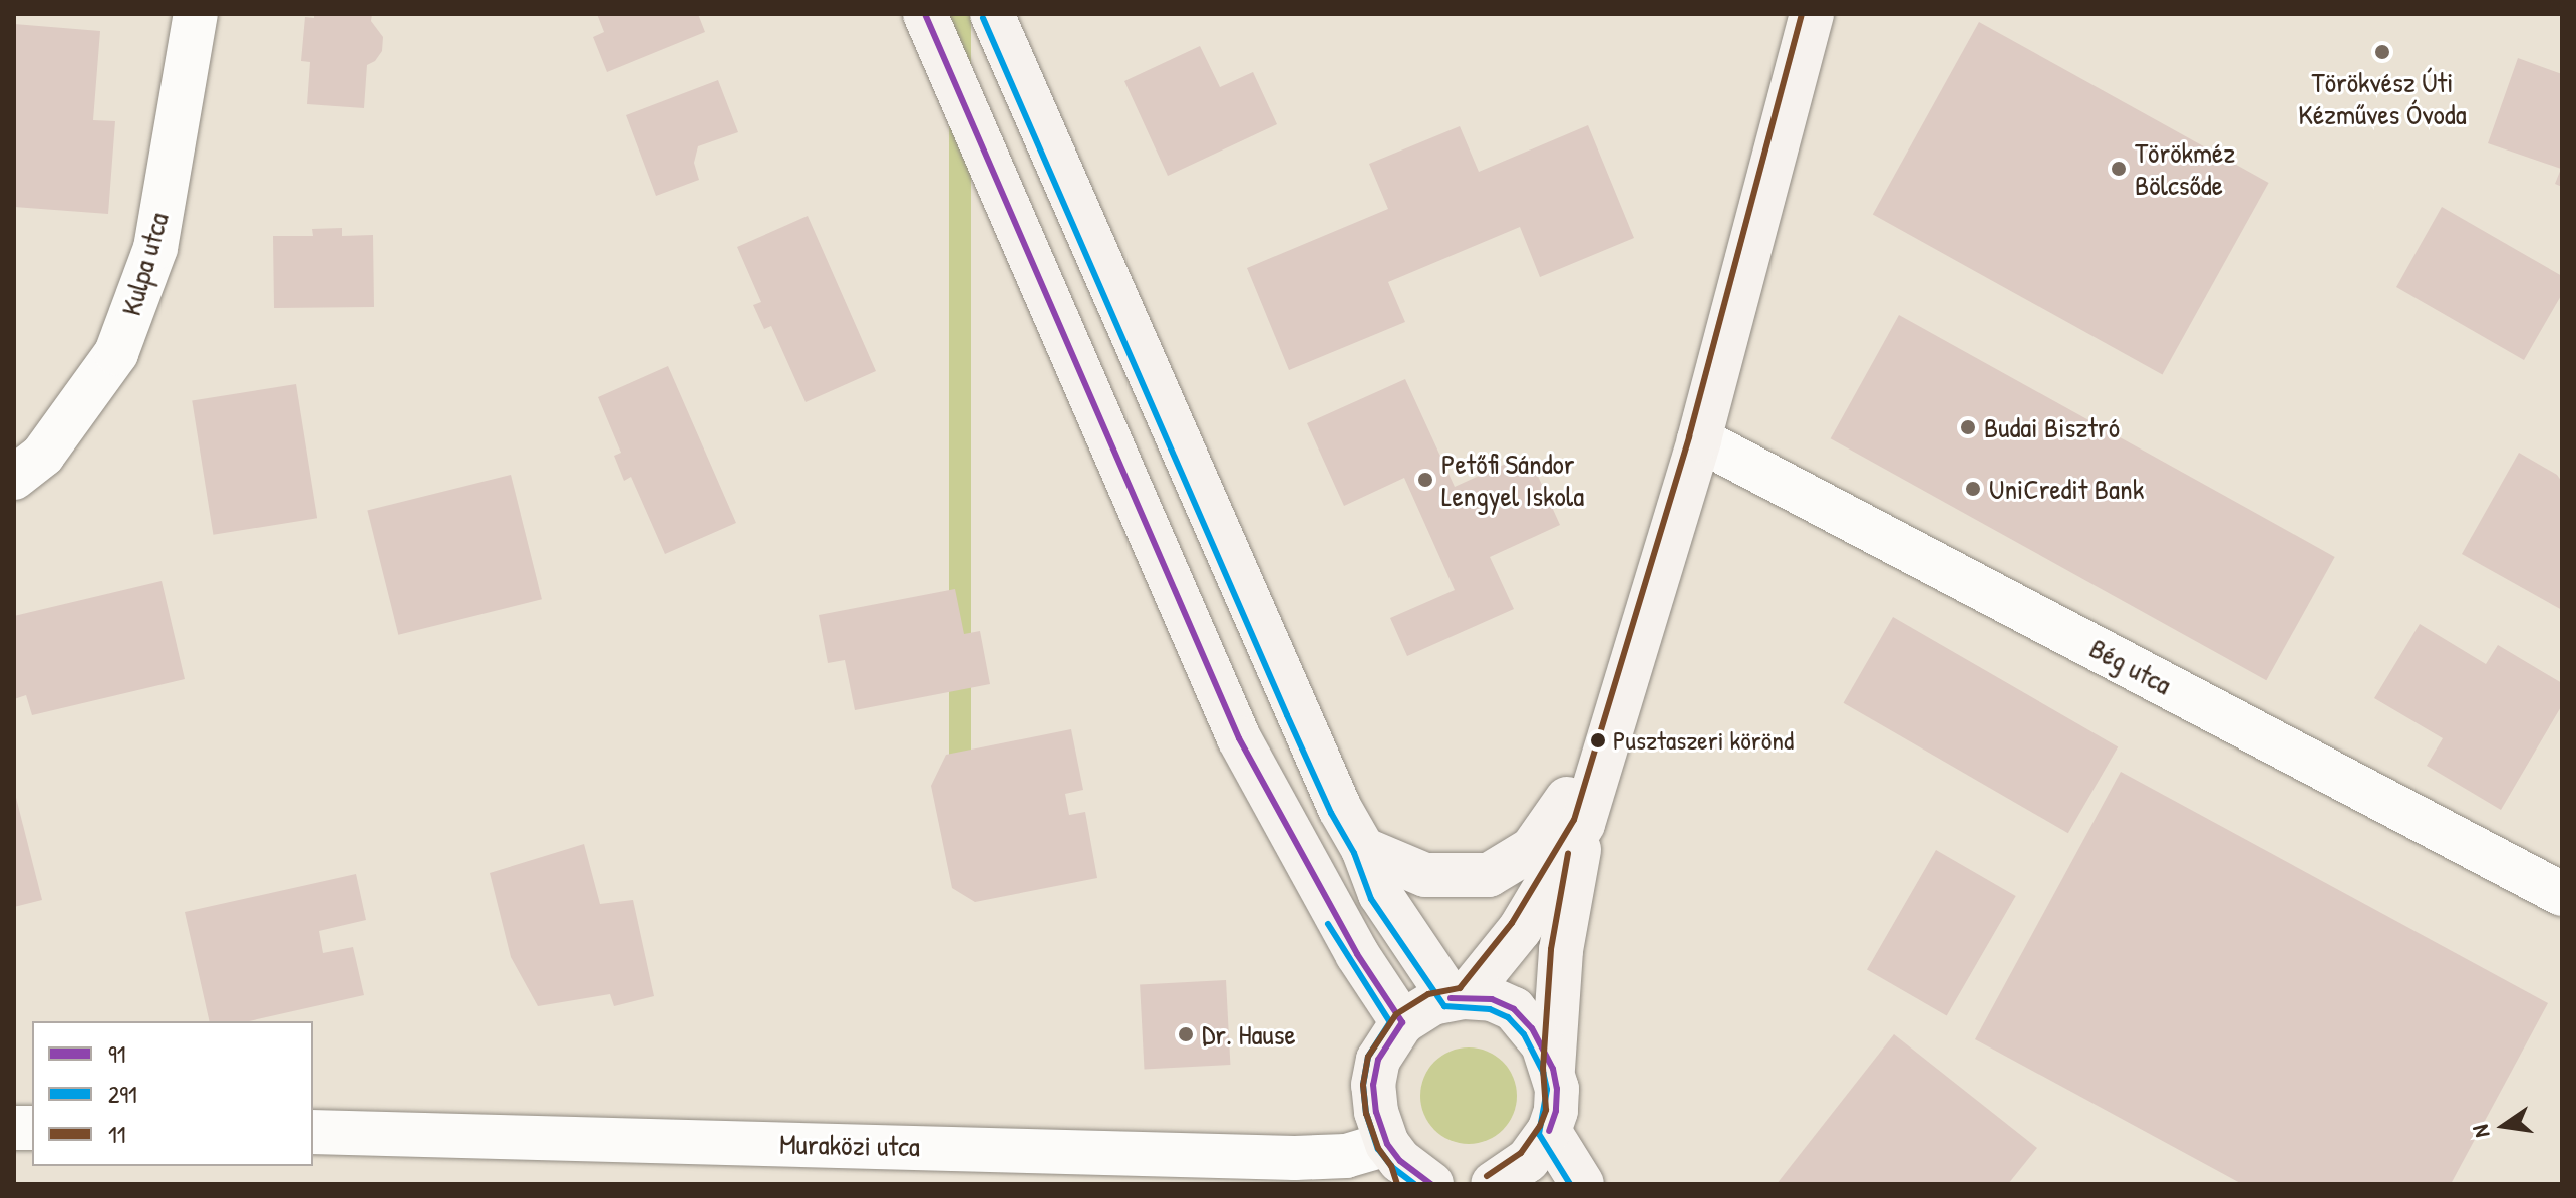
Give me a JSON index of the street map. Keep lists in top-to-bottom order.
{
  "streets": {
    "street": ["Kulpa utca", "Bég utca", "Muraközi utca"]
  },
  "places": [
    "Törökvész Úti Kézműves Óvoda",
    "Törökméz Bölcsőde",
    "Budai Bisztró",
    "Petőfi Sándor Lengyel Iskola",
    "UniCredit Bank",
    "Pusztaszeri körönd",
    "Dr. Hause"
  ],
  "lines": ["transit line 91", "transit line 11", "transit line 291"],
  "legend": ["91", "291", "11"],
  "north": "left"
}
